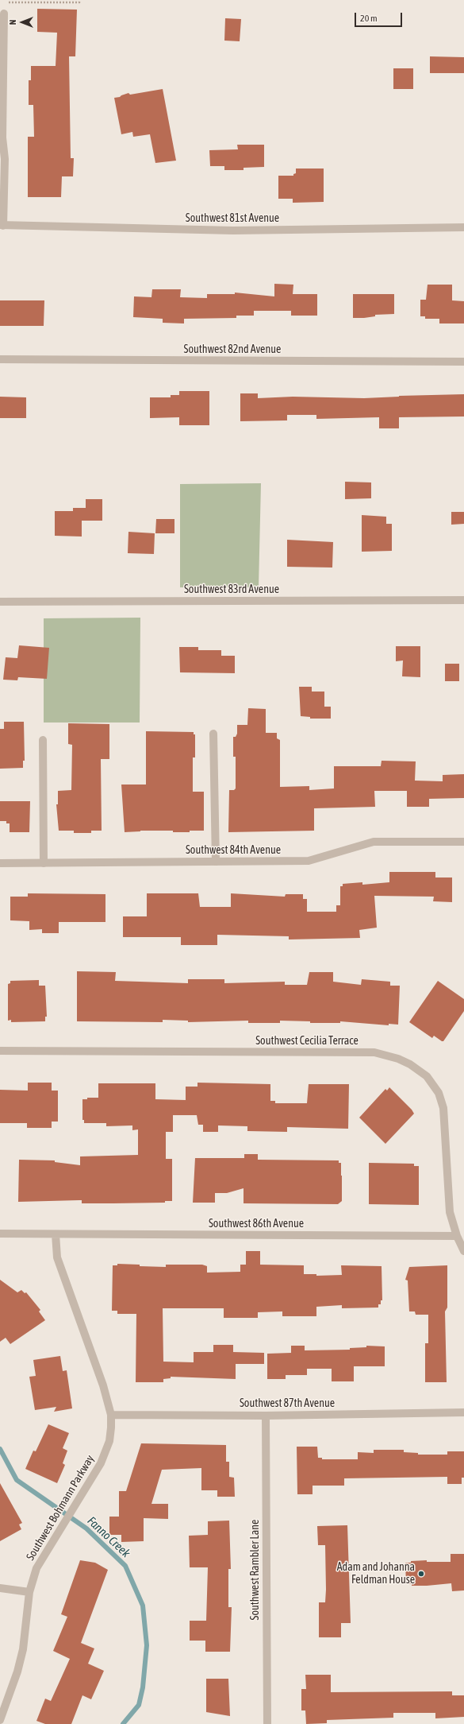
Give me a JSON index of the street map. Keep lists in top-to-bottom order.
{
  "streets": {
    "street": [
      "Southwest 81st Avenue",
      "Southwest 82nd Avenue",
      "Southwest 83rd Avenue",
      "Southwest 84th Avenue",
      "Southwest Cecilia Terrace",
      "Southwest 86th Avenue",
      "Southwest 87th Avenue",
      "Southwest Bohmann Parkway",
      "Southwest Rambler Lane"
    ]
  },
  "crossings": [
    ["Southwest Cecilia Terrace", "Southwest 86th Avenue"],
    ["Southwest 86th Avenue", "Southwest Bohmann Parkway"],
    ["Southwest 87th Avenue", "Southwest Bohmann Parkway"],
    ["Southwest 87th Avenue", "Southwest Rambler Lane"]
  ],
  "water": ["Fanno Creek"],
  "places": ["Adam and Johanna Feldman House"],
  "scale_bar": "20 m",
  "north": "left"
}
